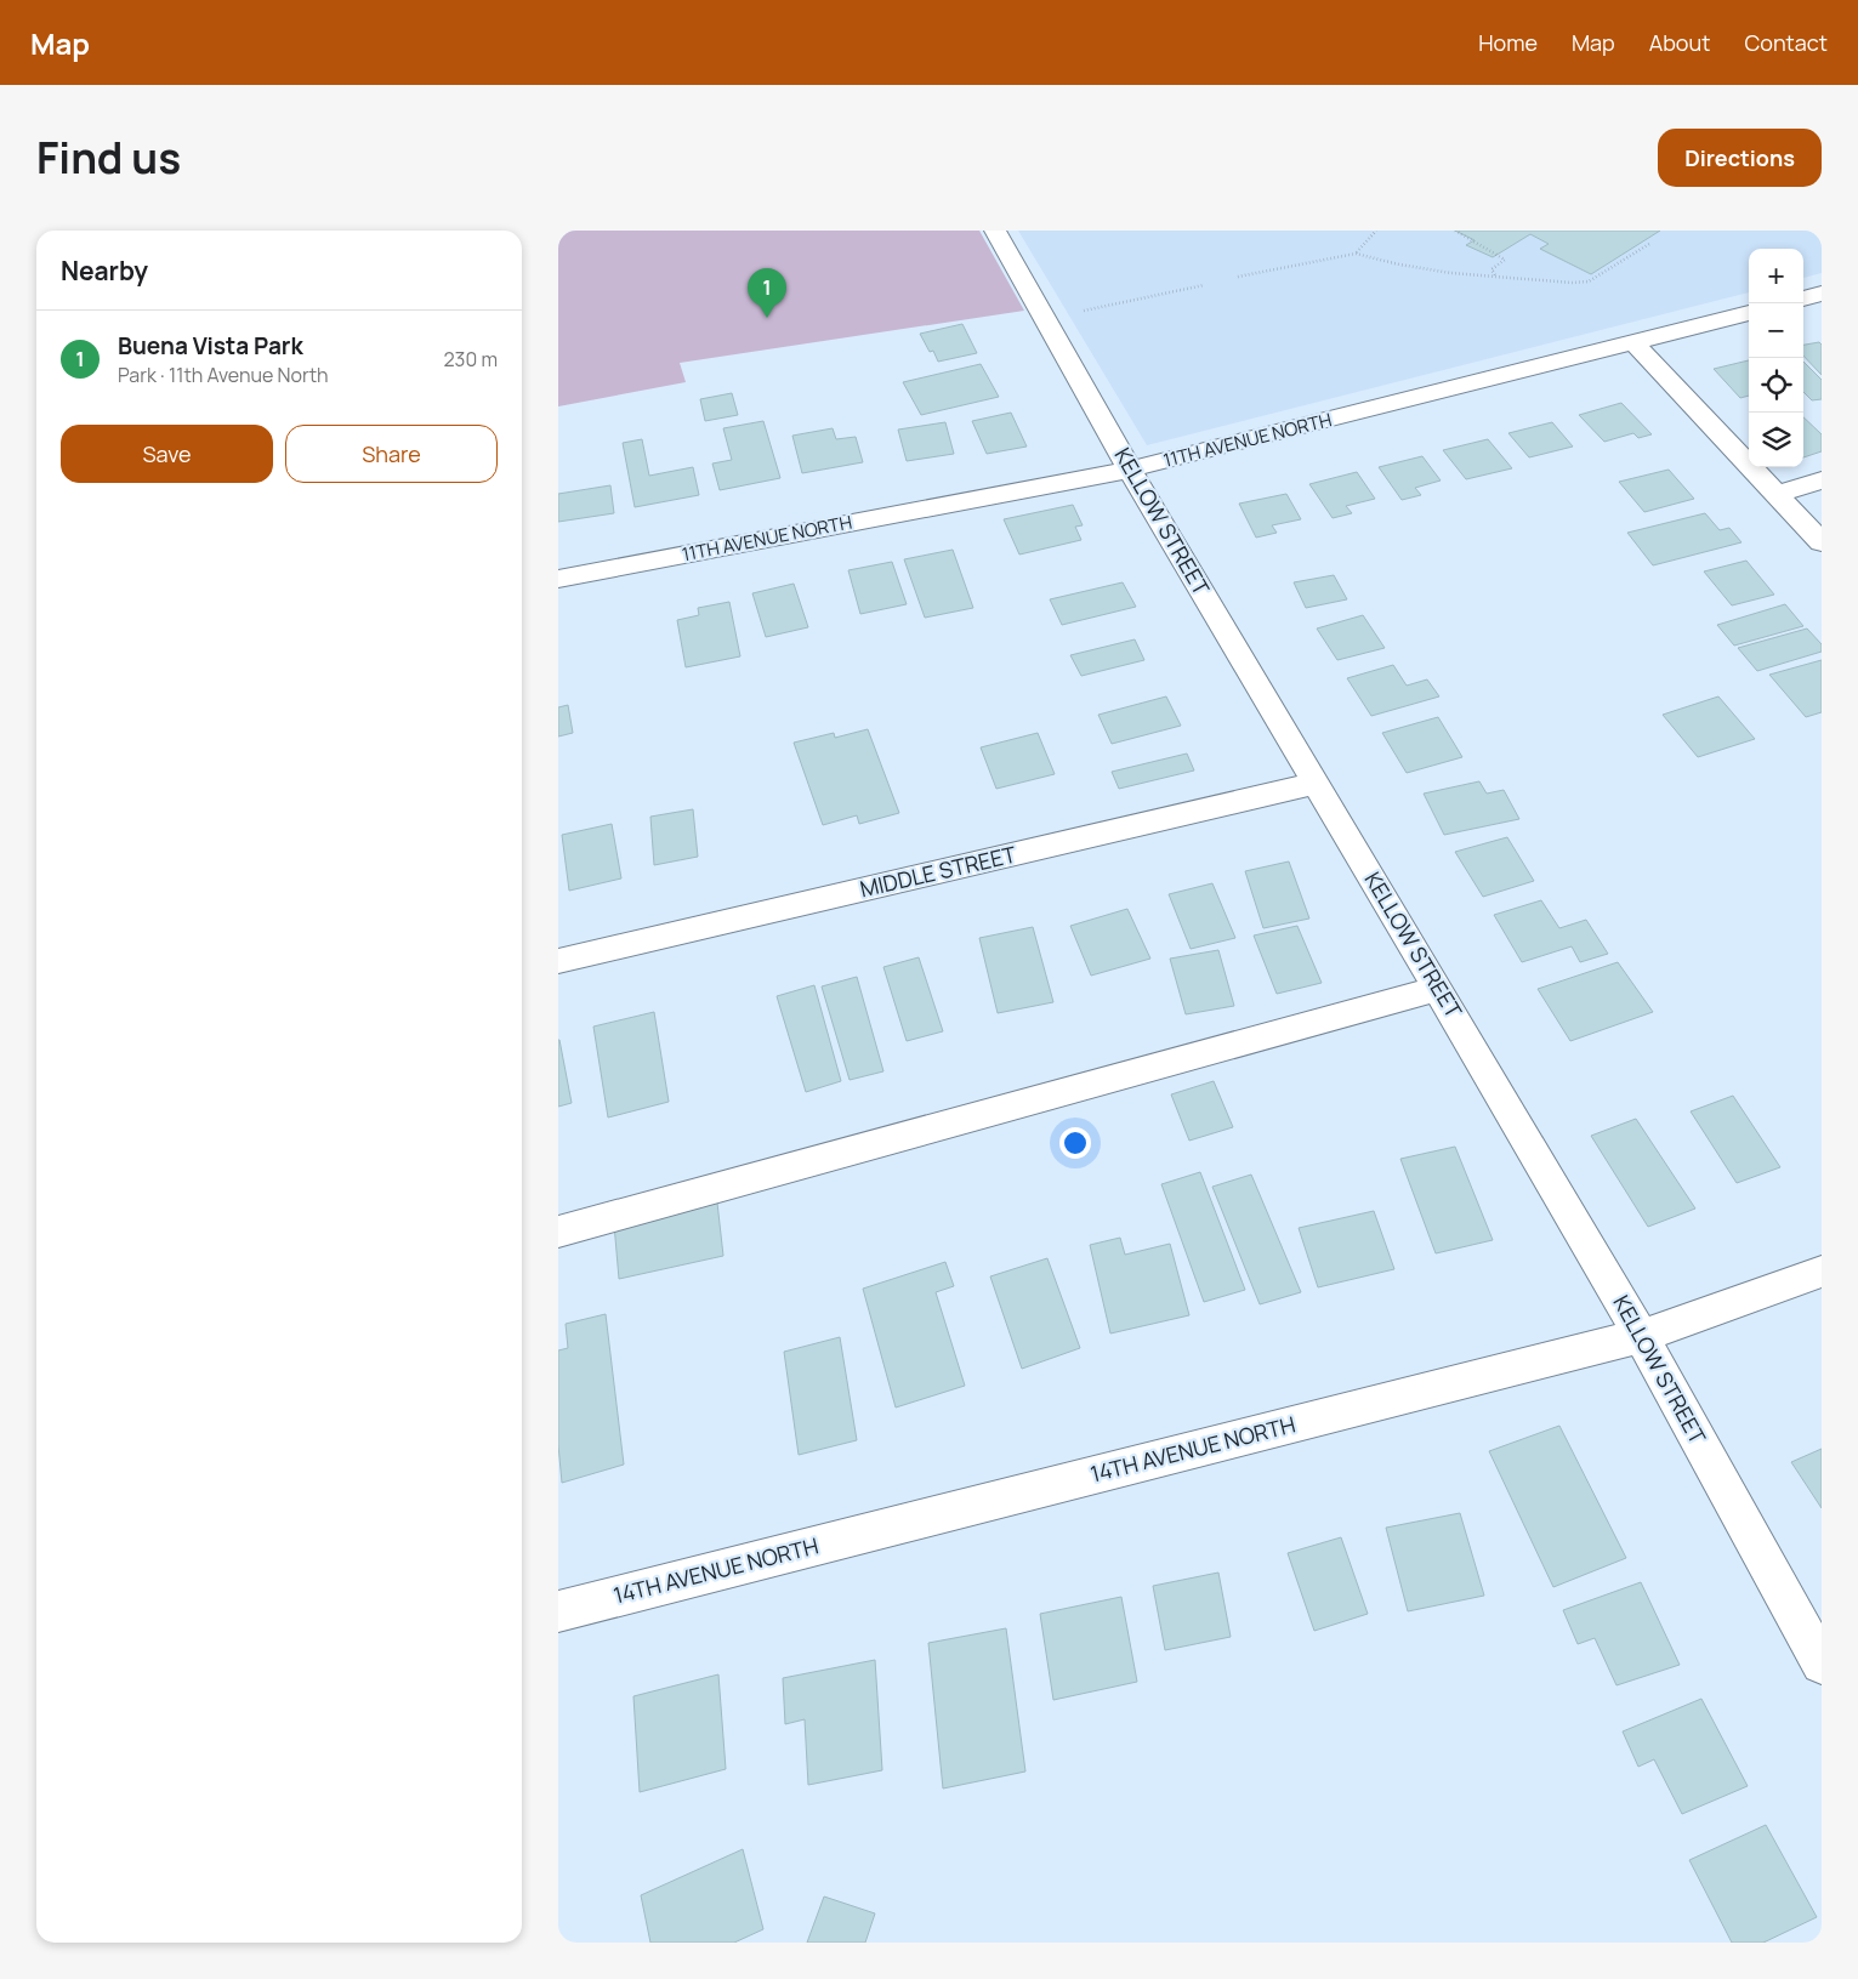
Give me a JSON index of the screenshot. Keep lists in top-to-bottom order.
{
  "streets": {
    "street": [
      "11TH AVENUE NORTH",
      "KELLOW STREET",
      "MIDDLE STREET",
      "14TH AVENUE NORTH"
    ]
  },
  "crossings": [
    ["11TH AVENUE NORTH", "KELLOW STREET"],
    ["KELLOW STREET", "MIDDLE STREET"],
    ["KELLOW STREET", "14TH AVENUE NORTH"]
  ],
  "page": {
    "header": "Map",
    "nav": [
      "Home",
      "Map",
      "About",
      "Contact"
    ],
    "title": "Find us",
    "buttons": [
      "Directions",
      ["Save", "Share"]
    ],
    "heading": "Nearby",
    "map_buttons": ["+", "−"],
    "pins": "1",
    "list": [
      {
        "mark": "1",
        "name": "Buena Vista Park",
        "note": "Park · 11th Avenue North",
        "value": "230 m"
      }
    ]
  }
}
